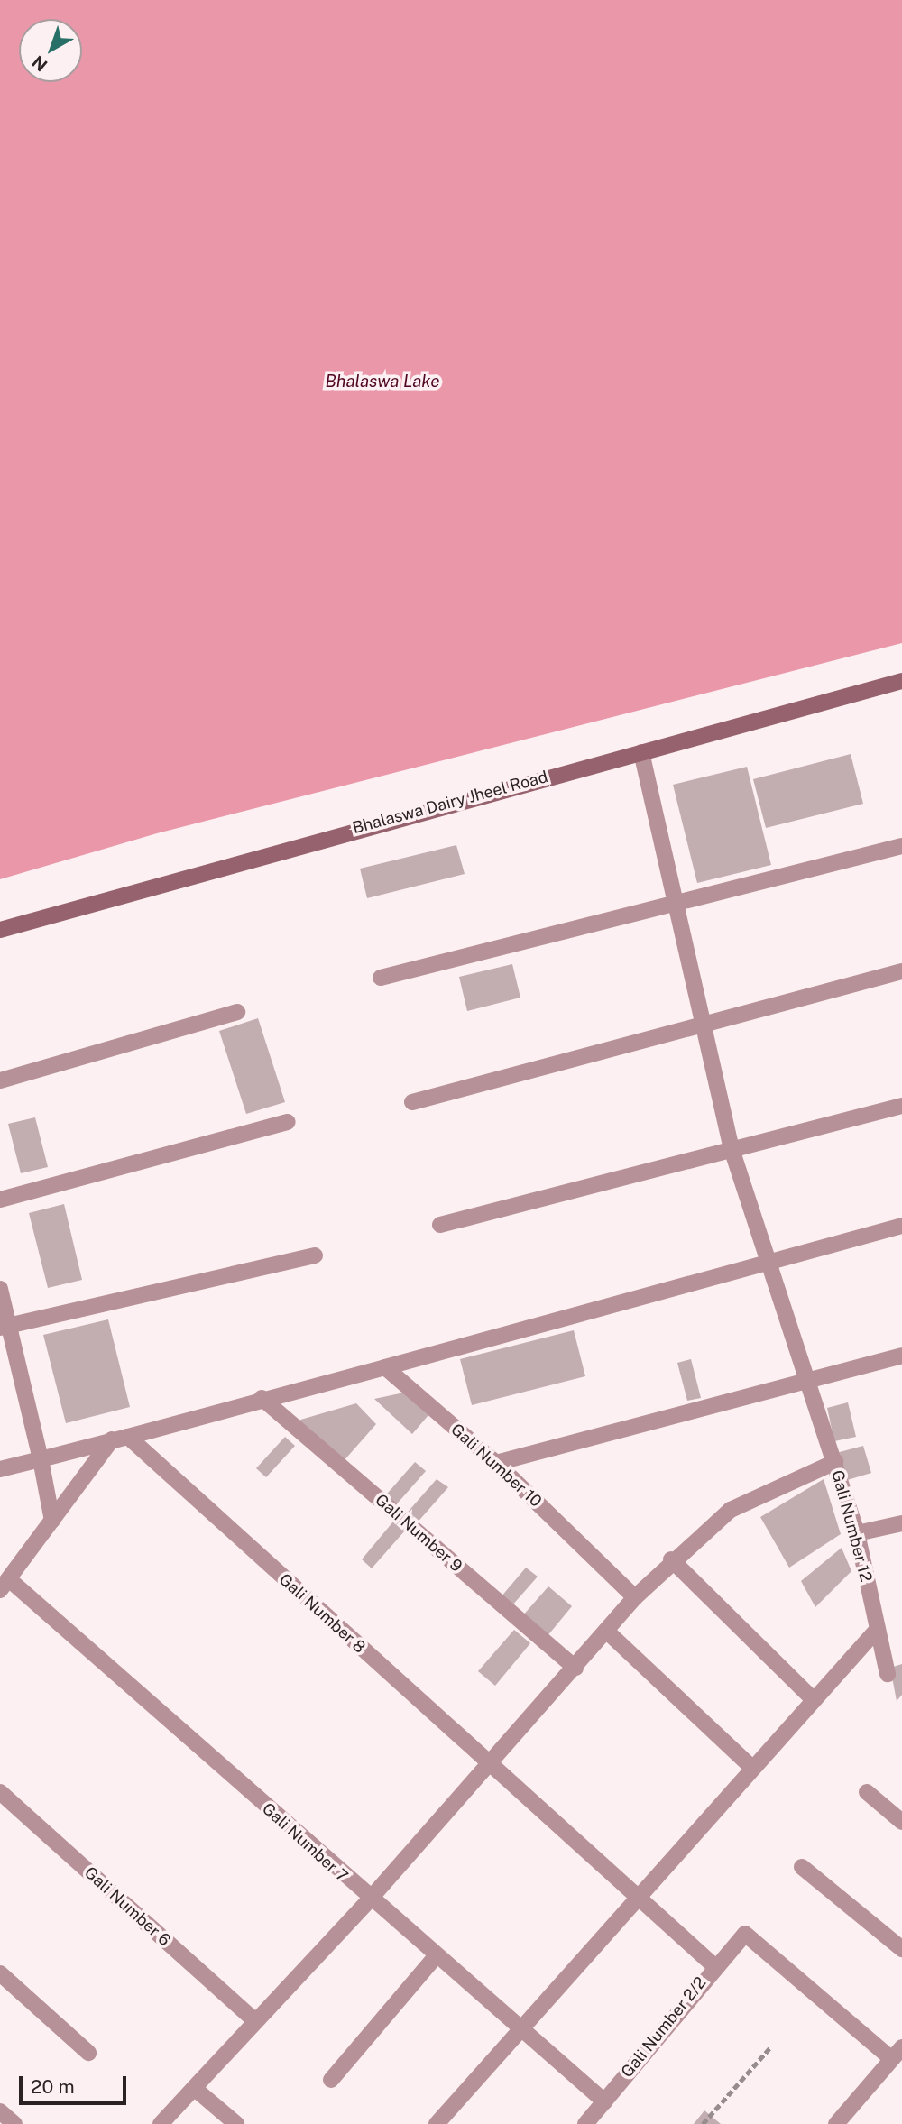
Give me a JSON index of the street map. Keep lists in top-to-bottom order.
{
  "streets": {
    "street": [
      "Bhalaswa Dairy Jheel Road",
      "Gali Number 10",
      "Gali Number 12",
      "Gali Number 9",
      "Gali Number 8",
      "Gali Number 7",
      "Gali Number 6",
      "Gali Number 2/2"
    ]
  },
  "crossings": [
    ["Bhalaswa Dairy Jheel Road", "Gali Number 12"],
    ["Gali Number 8", "Gali Number 2/2"],
    ["Gali Number 7", "Gali Number 2/2"]
  ],
  "water": ["Bhalaswa Lake"],
  "scale_bar": "20 m",
  "north": "bottom left"
}
